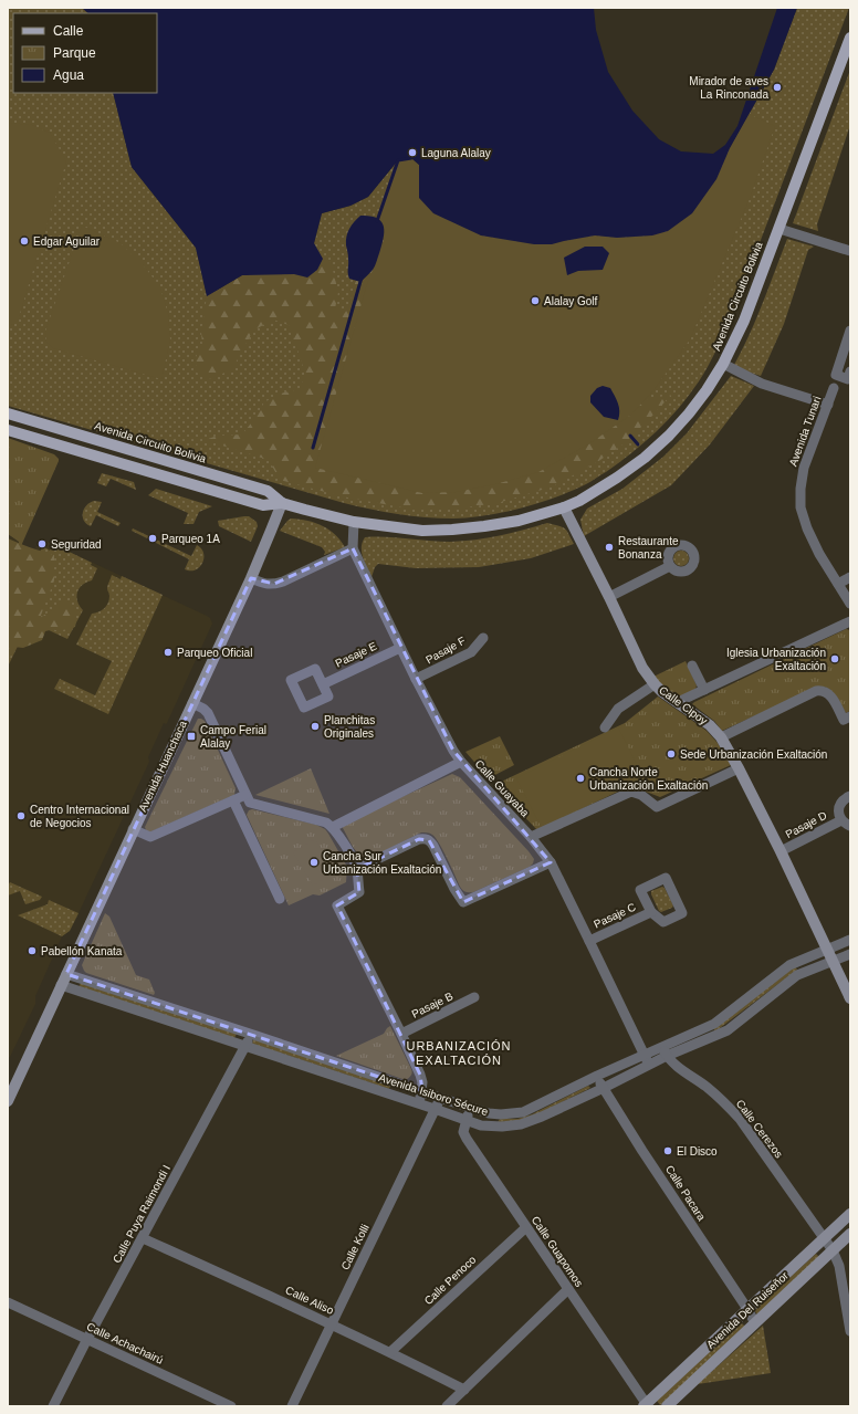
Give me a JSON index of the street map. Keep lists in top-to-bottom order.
{
  "streets": {
    "main road": [
      "Avenida Circuito Bolivia",
      "Calle Cipoy",
      "Avenida Huanchaca",
      "Avenida Del Ruiseñor"
    ],
    "street": [
      "Avenida Tunari",
      "Pasaje F",
      "Pasaje E",
      "Calle Guayaba",
      "Pasaje D",
      "Pasaje C",
      "Pasaje B",
      "Avenida Isiboro Sécure",
      "Calle Cerezos",
      "Calle Pacara",
      "Calle Puya Raimondi I",
      "Calle Kolli",
      "Calle Guapomos",
      "Calle Penoco",
      "Calle Aliso",
      "Calle Achachairú"
    ]
  },
  "crossings": [
    ["Avenida Circuito Bolivia", "Calle Cipoy"],
    ["Avenida Circuito Bolivia", "Avenida Huanchaca"],
    ["Avenida Circuito Bolivia", "Calle Guayaba"],
    ["Pasaje F", "Calle Guayaba"],
    ["Pasaje E", "Calle Guayaba"],
    ["Calle Cipoy", "Pasaje D"],
    ["Calle Cipoy", "Avenida Isiboro Sécure"],
    ["Avenida Huanchaca", "Avenida Isiboro Sécure"],
    ["Calle Guayaba", "Pasaje C"],
    ["Calle Guayaba", "Avenida Isiboro Sécure"],
    ["Avenida Isiboro Sécure", "Calle Cerezos"],
    ["Avenida Isiboro Sécure", "Calle Pacara"],
    ["Avenida Isiboro Sécure", "Calle Puya Raimondi I"],
    ["Avenida Isiboro Sécure", "Calle Kolli"],
    ["Avenida Isiboro Sécure", "Calle Guapomos"],
    ["Calle Cerezos", "Avenida Del Ruiseñor"],
    ["Calle Pacara", "Avenida Del Ruiseñor"],
    ["Calle Puya Raimondi I", "Calle Aliso"],
    ["Calle Puya Raimondi I", "Calle Achachairú"],
    ["Calle Kolli", "Calle Aliso"],
    ["Calle Guapomos", "Calle Penoco"],
    ["Calle Guapomos", "Avenida Del Ruiseñor"],
    ["Calle Penoco", "Calle Aliso"]
  ],
  "districts": ["URBANIZACIÓN EXALTACIÓN"],
  "places": {
    "other": [
      "Mirador de aves La Rinconada",
      "Laguna Alalay",
      "Edgar Aguilar",
      "Alalay Golf",
      "Parqueo 1A",
      "Seguridad",
      "Restaurante Bonanza",
      "Parqueo Oficial",
      "Iglesia Urbanización Exaltación",
      "Planchitas Originales",
      "Sede Urbanización Exaltación",
      "Cancha Norte Urbanización Exaltación",
      "Centro Internacional de Negocios",
      "Cancha Sur Urbanización Exaltación",
      "Pabellón Kanata",
      "El Disco"
    ],
    "transit": ["Campo Ferial Alalay"]
  },
  "legend": ["Calle", "Parque", "Agua"]
}
